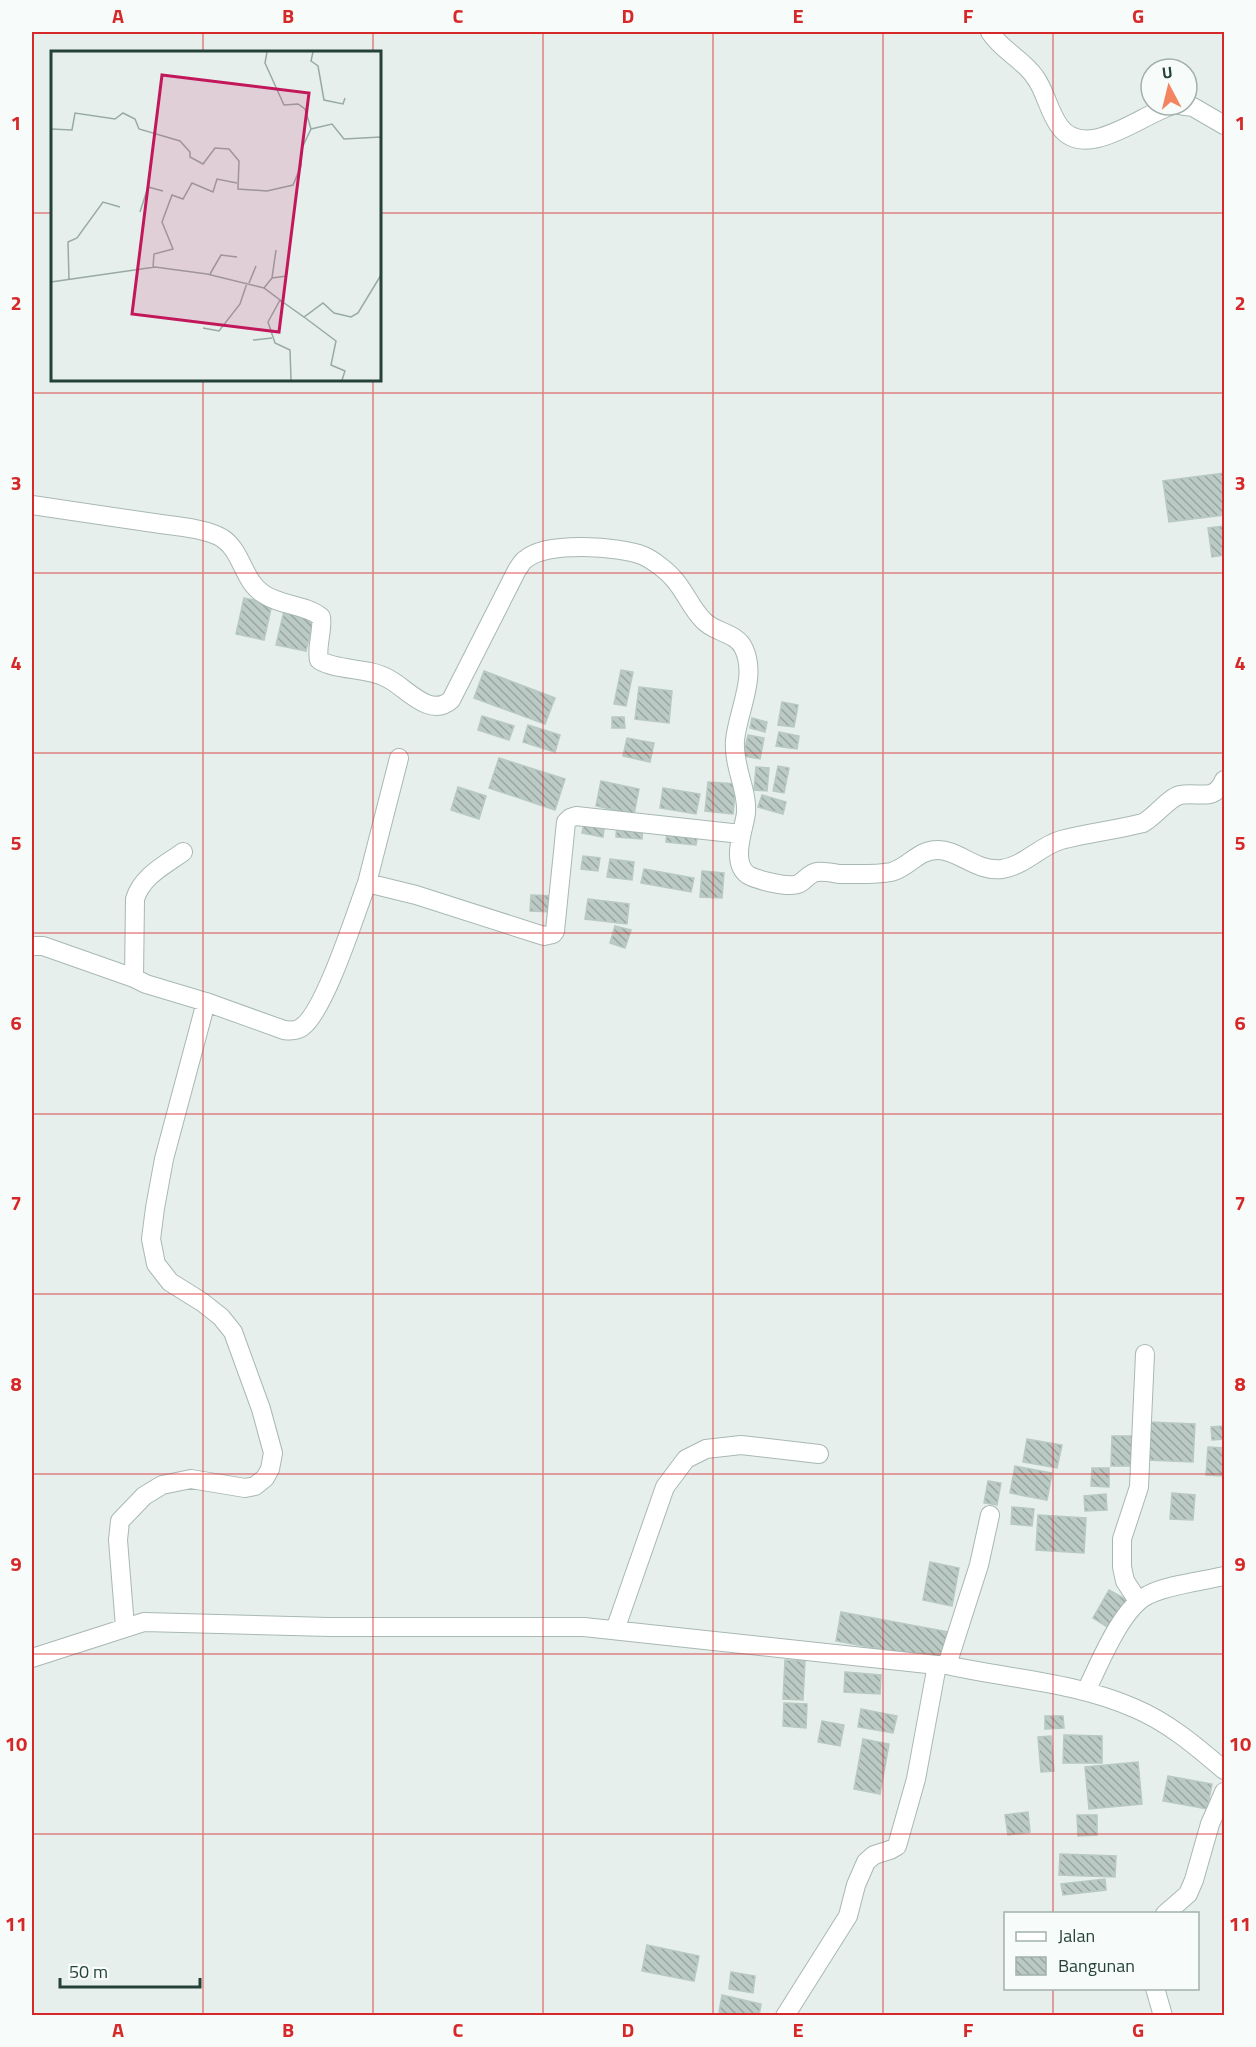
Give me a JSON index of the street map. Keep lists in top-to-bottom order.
{
  "legend": ["Jalan", "Bangunan"],
  "scale_bar": "50 m",
  "north": "top",
  "grid": {
    "columns": [
      "A",
      "B",
      "C",
      "D",
      "E",
      "F",
      "G"
    ],
    "rows": [
      "1",
      "2",
      "3",
      "4",
      "5",
      "6",
      "7",
      "8",
      "9",
      "10",
      "11"
    ]
  }
}
